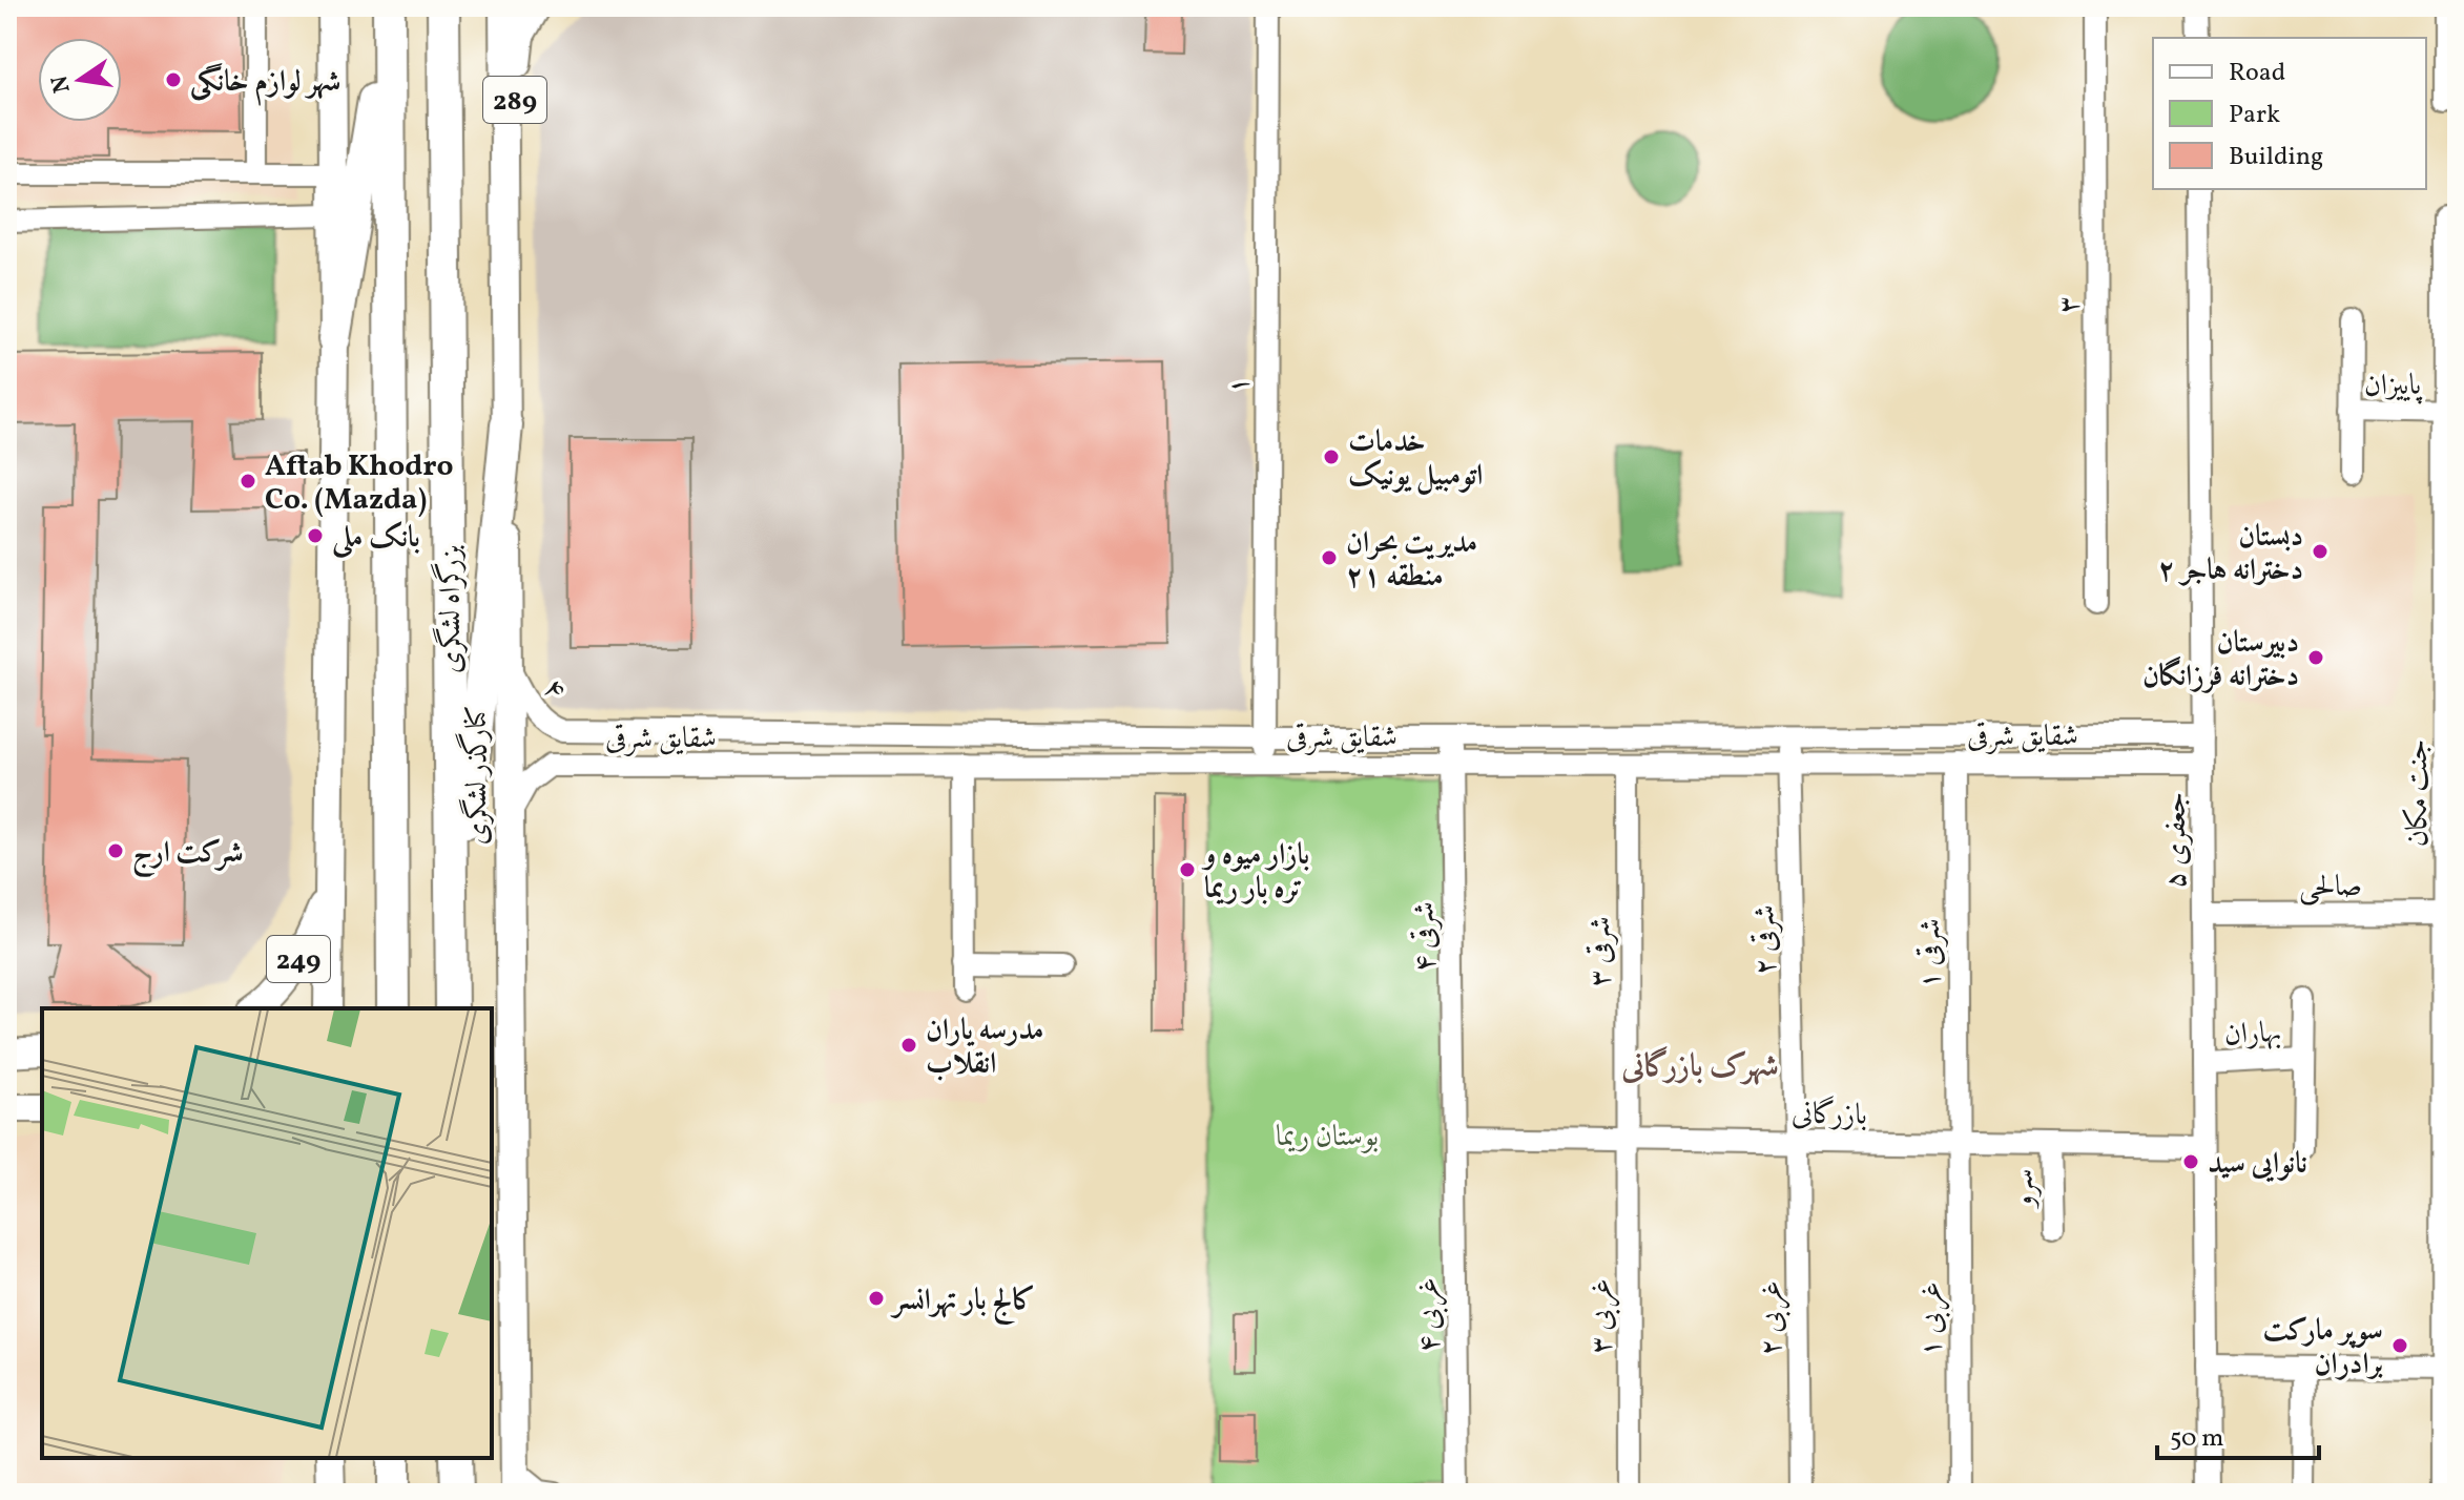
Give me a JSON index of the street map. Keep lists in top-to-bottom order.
{
  "streets": {
    "highway": ["بزرگراه لشگری"],
    "main road": ["289", "کنارگذر لشگری", "249"],
    "street": [
      "۳",
      "پاییزان",
      "۱",
      "۴",
      "شقایق شرقی",
      "جنت مکان",
      "جعفری ۵",
      "صالحی",
      "۴ شرقی",
      "۲ شرقی",
      "۳ شرقی",
      "۱ شرقی",
      "بهاران",
      "بازرگانی",
      "سرو",
      "۴ غربی",
      "۳ غربی",
      "۲ غربی",
      "۱ غربی"
    ]
  },
  "crossings": [
    ["289", "کنارگذر لشگری"],
    ["پاییزان", "جنت مکان"],
    ["۱", "شقایق شرقی"],
    ["۴", "شقایق شرقی"],
    ["۴", "کنارگذر لشگری"],
    ["شقایق شرقی", "کنارگذر لشگری"],
    ["شقایق شرقی", "جعفری ۵"],
    ["شقایق شرقی", "۴ شرقی"],
    ["شقایق شرقی", "۲ شرقی"],
    ["شقایق شرقی", "۳ شرقی"],
    ["شقایق شرقی", "۱ شرقی"],
    ["جنت مکان", "صالحی"],
    ["جعفری ۵", "صالحی"],
    ["جعفری ۵", "بهاران"],
    ["جعفری ۵", "بازرگانی"],
    ["۴ شرقی", "بازرگانی"],
    ["۴ شرقی", "۴ غربی"],
    ["۲ شرقی", "بازرگانی"],
    ["۲ شرقی", "۲ غربی"],
    ["۳ شرقی", "بازرگانی"],
    ["۳ شرقی", "۳ غربی"],
    ["۱ شرقی", "بازرگانی"],
    ["۱ شرقی", "۱ غربی"],
    ["بازرگانی", "سرو"],
    ["بازرگانی", "۴ غربی"],
    ["بازرگانی", "۳ غربی"],
    ["بازرگانی", "۲ غربی"],
    ["بازرگانی", "۱ غربی"]
  ],
  "districts": ["شهرک بازرگانی"],
  "parks": ["بوستان ریما"],
  "places": [
    "شهر لوازم خانگی",
    "خدمات اتومبیل یونیک",
    "Aftab Khodro Co. (Mazda)",
    "بانک ملی",
    "دبستان دخترانه هاجر ۲",
    "مدیریت بحران منطقه ۲۱",
    "دبیرستان دخترانه فرزانگان",
    "شرکت ارج",
    "بازار میوه و تره بار ریما",
    "مدرسه یاران انقلاب",
    "نانوایی سید",
    "کالج بار تهرانسر",
    "سوپر مارکت برادران"
  ],
  "legend": ["Road", "Park", "Building"],
  "scale_bar": "50 m",
  "north": "left"
}
